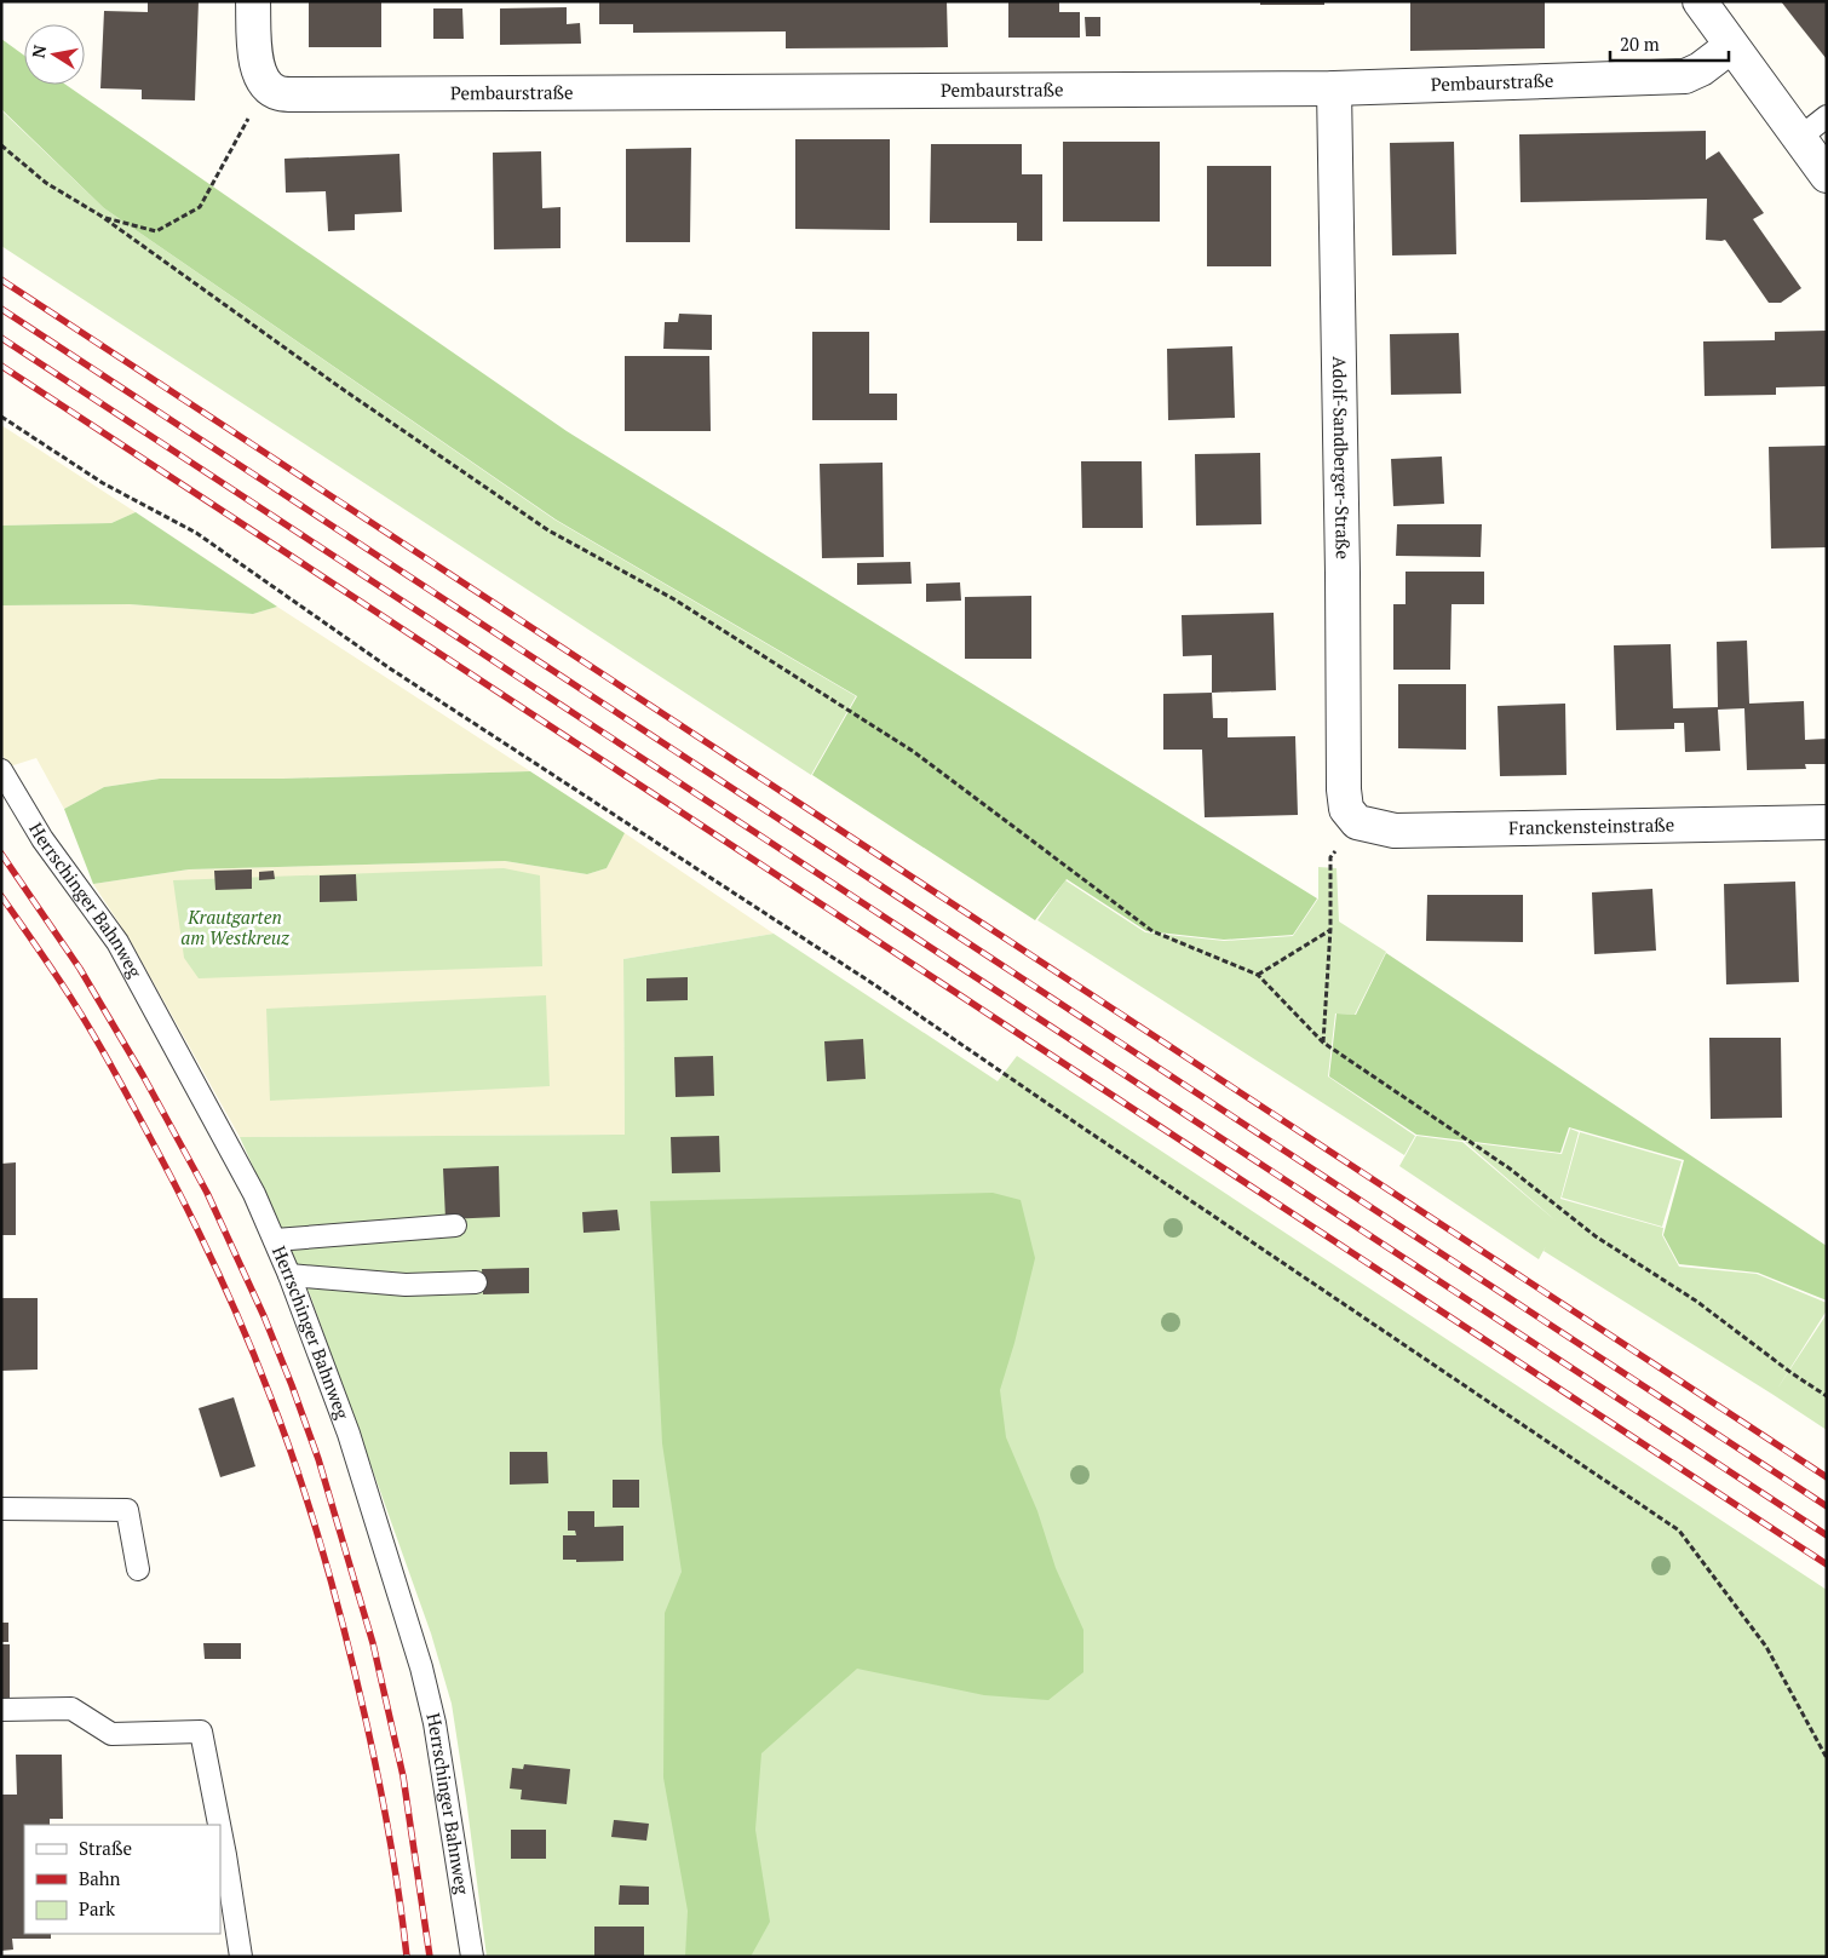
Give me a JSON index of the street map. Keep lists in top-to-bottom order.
{
  "streets": {
    "street": ["Pembaurstraße", "Adolf-Sandberger-Straße", "Franckensteinstraße"],
    "lane": ["Herrschinger Bahnweg"]
  },
  "crossings": [
    ["Pembaurstraße", "Adolf-Sandberger-Straße"],
    ["Adolf-Sandberger-Straße", "Franckensteinstraße"]
  ],
  "parks": ["Krautgarten am Westkreuz"],
  "legend": ["Straße", "Bahn", "Park"],
  "scale_bar": "20 m",
  "north": "left"
}
